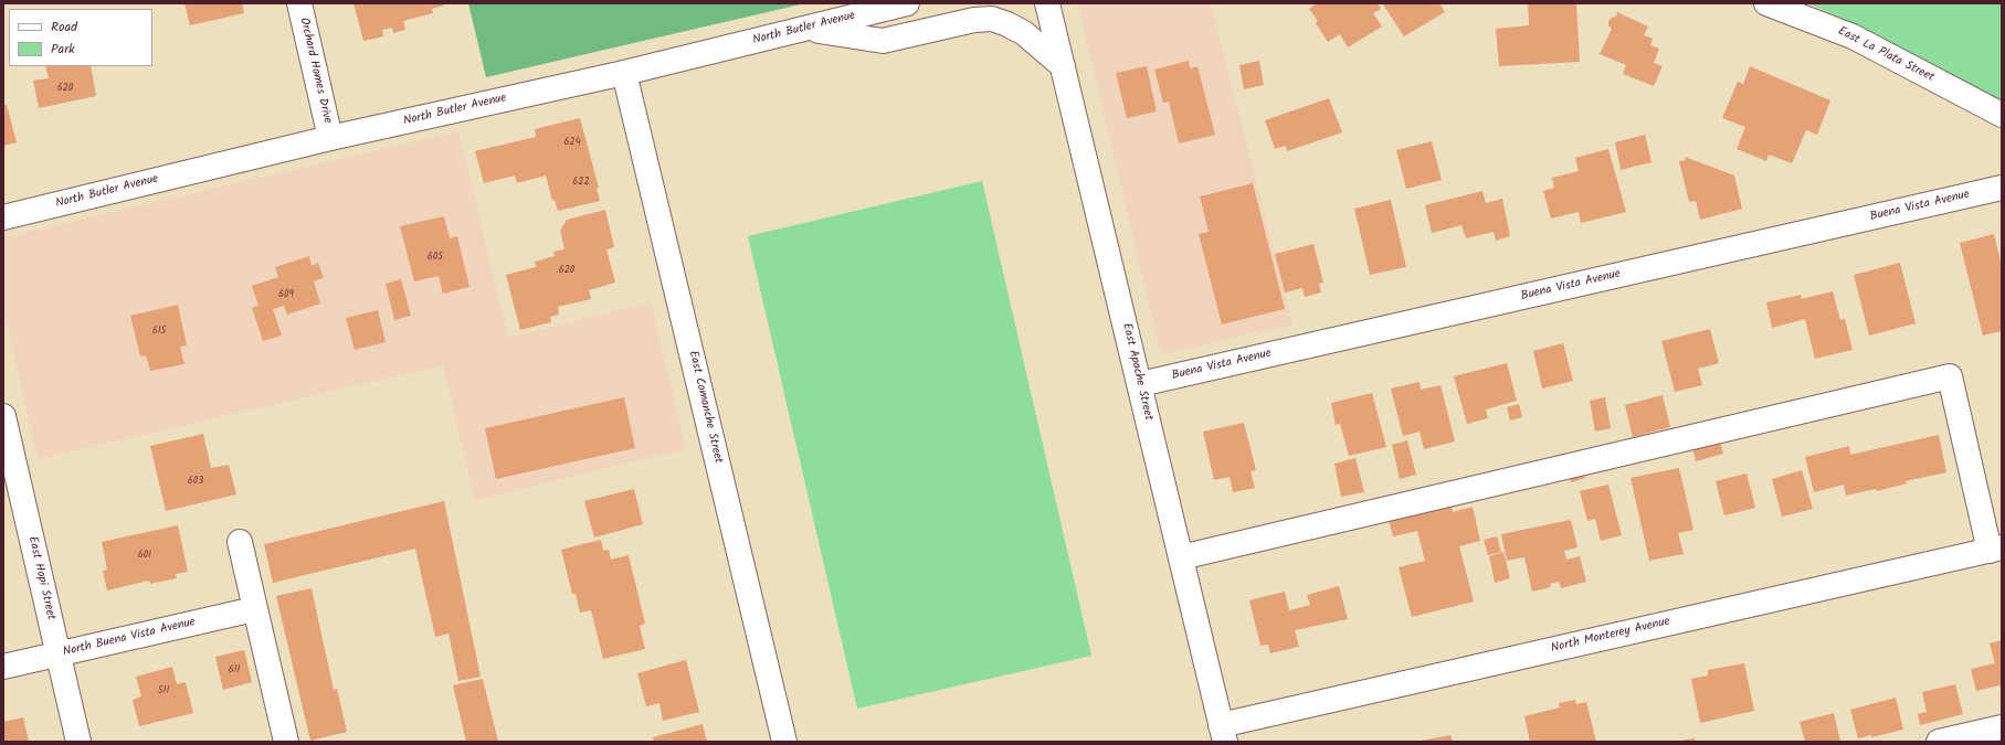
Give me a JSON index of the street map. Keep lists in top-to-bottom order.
{
  "streets": {
    "street": [
      "North Butler Avenue",
      "East La Plata Street",
      "Orchard Homes Drive",
      "Buena Vista Avenue",
      "East Apache Street",
      "East Comanche Street",
      "East Hopi Street",
      "North Monterey Avenue",
      "North Buena Vista Avenue"
    ]
  },
  "crossings": [
    ["North Butler Avenue", "Orchard Homes Drive"],
    ["North Butler Avenue", "East Comanche Street"],
    ["Buena Vista Avenue", "East Apache Street"],
    ["East Apache Street", "North Monterey Avenue"],
    ["East Hopi Street", "North Buena Vista Avenue"]
  ],
  "house_numbers": [
    "620",
    "624",
    "622",
    "605",
    "620",
    "609",
    "615",
    "603",
    "601",
    "611",
    "511"
  ],
  "legend": ["Road", "Park"]
}
